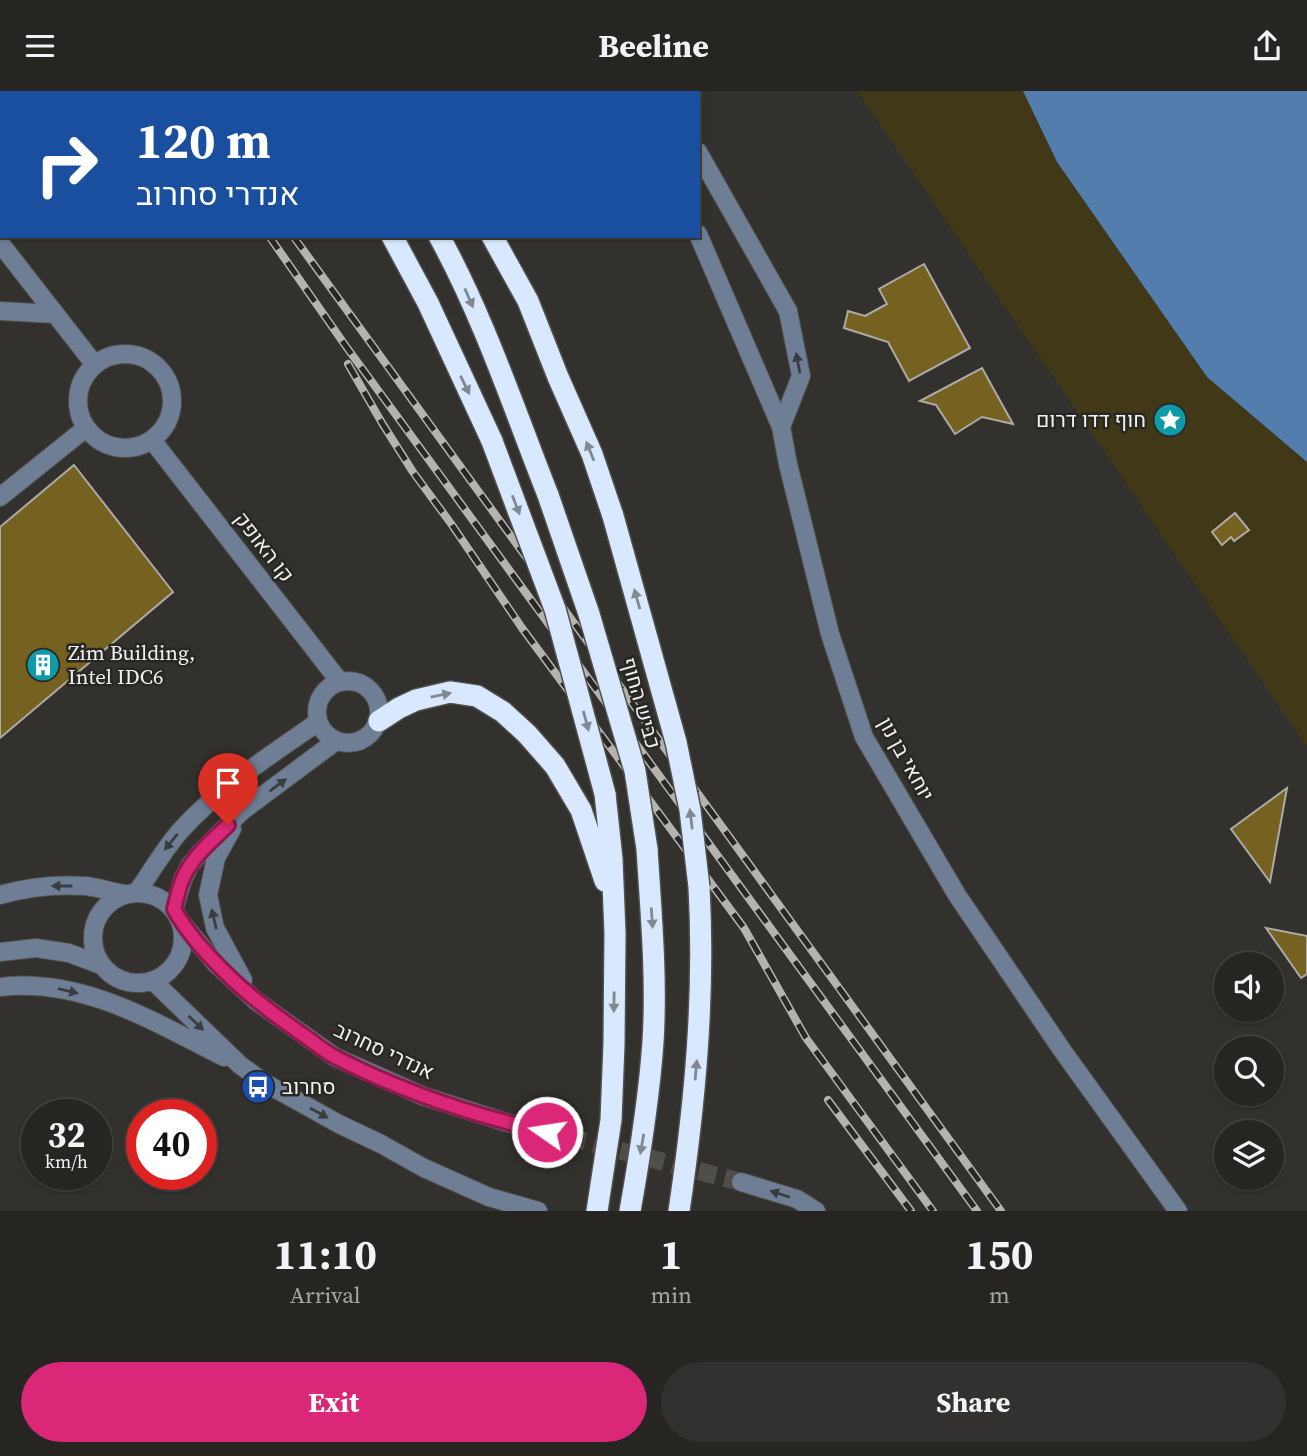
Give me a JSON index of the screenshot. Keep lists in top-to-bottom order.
{
  "streets": {
    "highway": ["כביש החוף"],
    "street": ["קו האופק", "יוחאי בן נון", "אנדרי סחרוב"]
  },
  "places": {
    "place": ["חוף דדו דרום"],
    "building": ["Zim Building, Intel IDC6"],
    "bus stop": ["סחרוב"]
  },
  "page": {
    "header": "Beeline",
    "turn": ["120 m", "אנדרי סחרוב"],
    "speed": "32 km/h",
    "limit": "40",
    "eta": [
      "11:10",
      "Arrival",
      "1",
      "min",
      "150",
      "m"
    ],
    "buttons": ["Exit", "Share"]
  }
}
